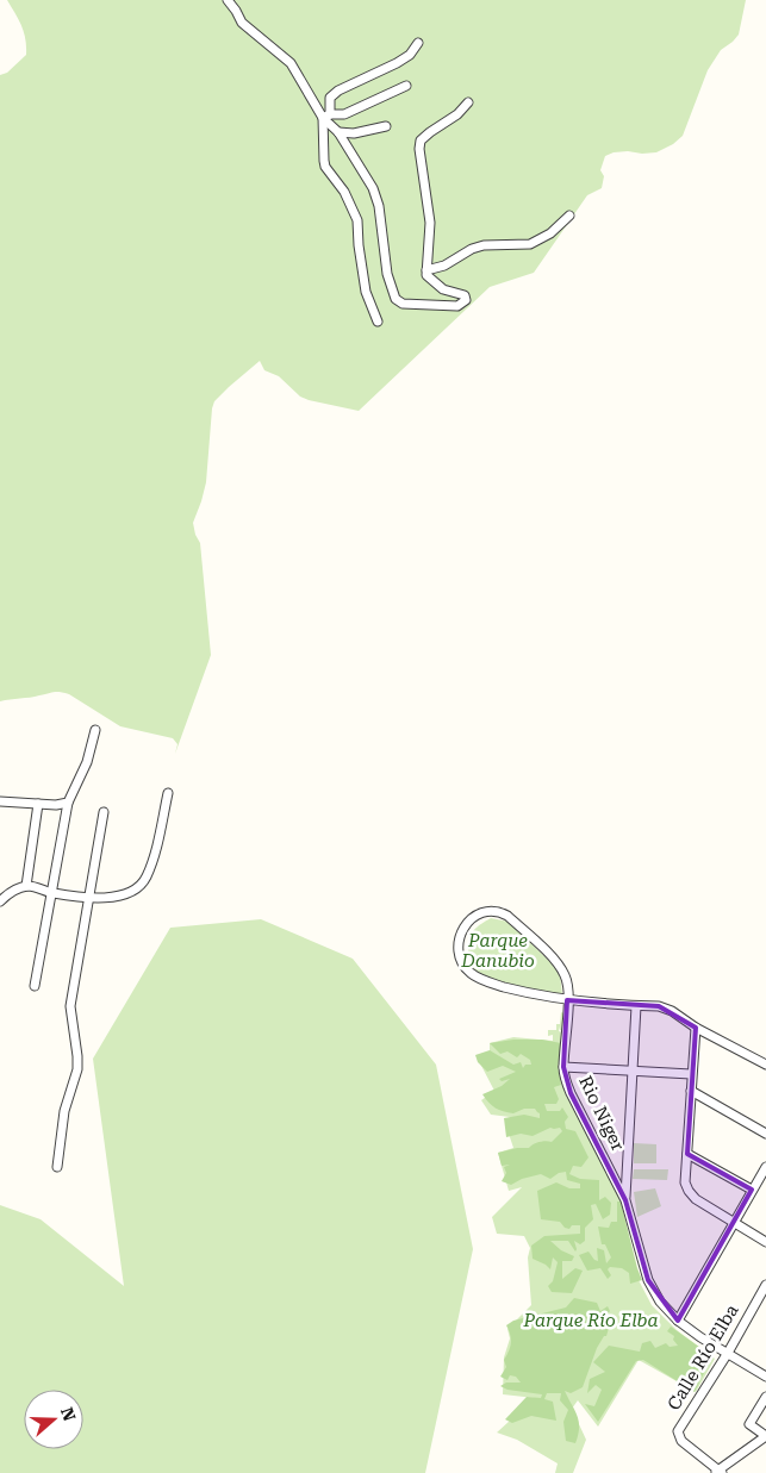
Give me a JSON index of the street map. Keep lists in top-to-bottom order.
{
  "streets": {
    "street": ["Rio Niger", "Calle Río Elba"]
  },
  "parks": ["Parque Danubio", "Parque Río Elba"],
  "north": "right"
}
